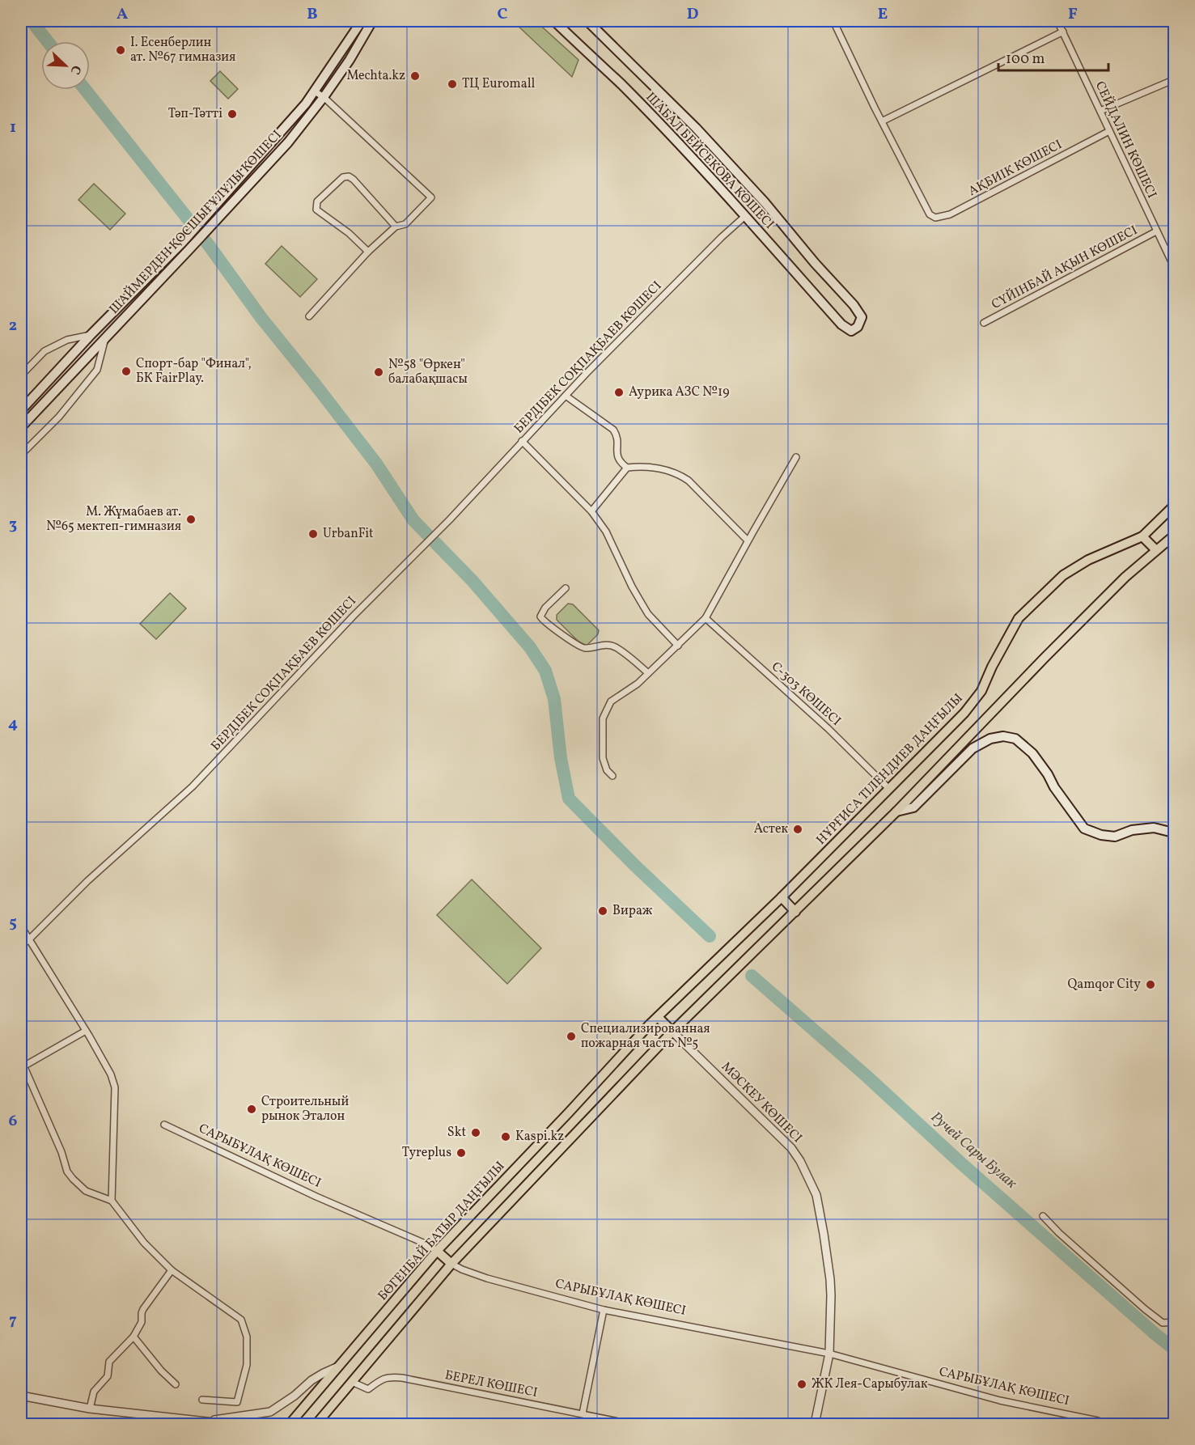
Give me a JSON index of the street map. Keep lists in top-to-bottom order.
{
  "streets": {
    "main road": [
      "ШАБАЛ БЕЙСЕКОВА КӨШЕСІ",
      "ШАЙМЕРДЕН ҚОСШЫҒҰЛҰЛЫ КӨШЕСІ",
      "НҰРҒИСА ТІЛЕНДИЕВ ДАҢҒЫЛЫ",
      "МӘСКЕУ КӨШЕСІ",
      "САРЫБҰЛАҚ КӨШЕСІ",
      "БӨГЕНБАЙ БАТЫР ДАҢҒЫЛЫ"
    ],
    "street": [
      "СЕЙДАЛИН КӨШЕСІ",
      "АҚБИІК КӨШЕСІ",
      "СҮЙІНБАЙ АҚЫН КӨШЕСІ",
      "БЕРДІБЕК СОҚПАҚБАЕВ КӨШЕСІ",
      "С-303 КӨШЕСІ",
      "БЕРЕЛ КӨШЕСІ"
    ]
  },
  "crossings": [
    ["СЕЙДАЛИН КӨШЕСІ", "АҚБИІК КӨШЕСІ"],
    ["СЕЙДАЛИН КӨШЕСІ", "СҮЙІНБАЙ АҚЫН КӨШЕСІ"],
    ["ШАБАЛ БЕЙСЕКОВА КӨШЕСІ", "БЕРДІБЕК СОҚПАҚБАЕВ КӨШЕСІ"],
    ["С-303 КӨШЕСІ", "НҰРҒИСА ТІЛЕНДИЕВ ДАҢҒЫЛЫ"],
    ["НҰРҒИСА ТІЛЕНДИЕВ ДАҢҒЫЛЫ", "МӘСКЕУ КӨШЕСІ"],
    ["НҰРҒИСА ТІЛЕНДИЕВ ДАҢҒЫЛЫ", "БӨГЕНБАЙ БАТЫР ДАҢҒЫЛЫ"],
    ["МӘСКЕУ КӨШЕСІ", "САРЫБҰЛАҚ КӨШЕСІ"],
    ["МӘСКЕУ КӨШЕСІ", "БӨГЕНБАЙ БАТЫР ДАҢҒЫЛЫ"],
    ["САРЫБҰЛАҚ КӨШЕСІ", "БӨГЕНБАЙ БАТЫР ДАҢҒЫЛЫ"]
  ],
  "water": ["Ручей Сары Булак"],
  "places": [
    "І. Есенберлин ат. №67 гимназия",
    "Mechta.kz",
    "ТЦ Euromall",
    "Тәп-Тәтті",
    "Спорт-бар \"Финал\", БК FairPlay.",
    "№58 \"Өркен\" балабақшасы",
    "Аурика АЗС №19",
    "М. Жұмабаев ат. №65 мектеп-гимназия",
    "UrbanFit",
    "Астек",
    "Вираж",
    "Qamqor City",
    "Специализированная пожарная часть №5",
    "Строительный рынок Эталон",
    "Skt",
    "Kaspi.kz",
    "Tyreplus",
    "ЖК Лея-Сарыбулак"
  ],
  "scale_bar": "100 m",
  "north": "bottom right",
  "grid": {
    "columns": [
      "A",
      "B",
      "C",
      "D",
      "E",
      "F"
    ],
    "rows": [
      "1",
      "2",
      "3",
      "4",
      "5",
      "6",
      "7"
    ]
  }
}
